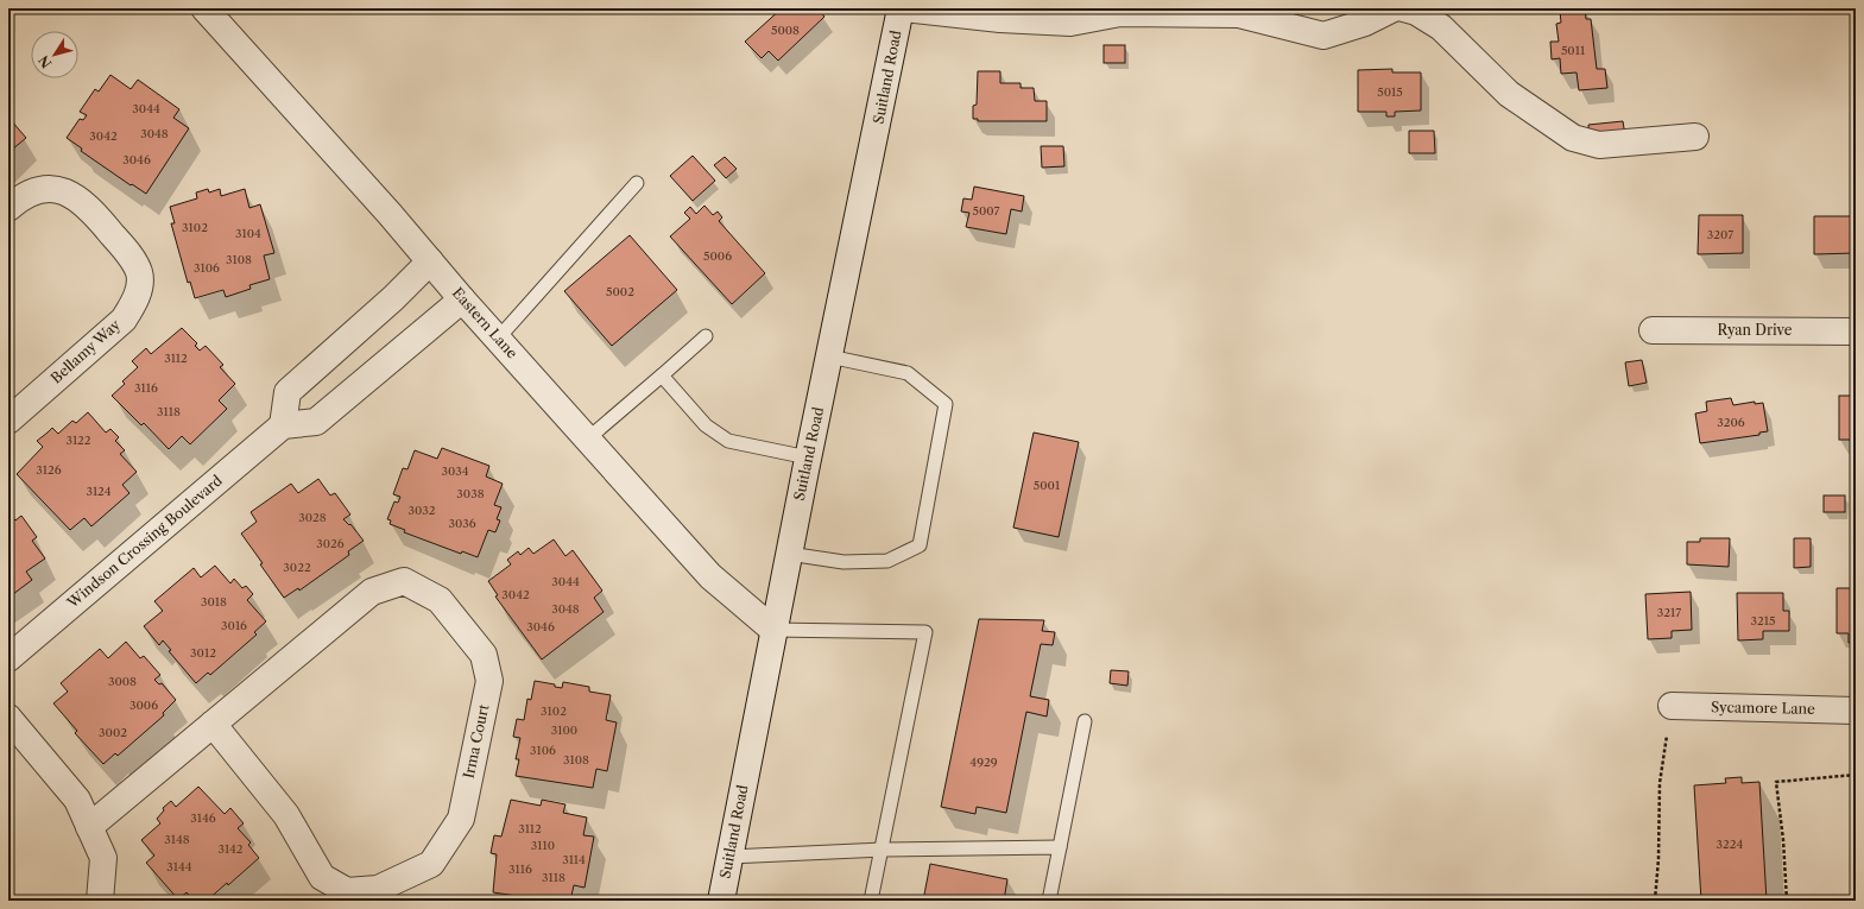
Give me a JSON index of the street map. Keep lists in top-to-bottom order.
{
  "streets": {
    "street": [
      "Suitland Road",
      "Eastern Lane",
      "Ryan Drive",
      "Bellamy Way",
      "Windson Crossing Boulevard",
      "Sycamore Lane",
      "Irma Court"
    ]
  },
  "crossings": [
    ["Suitland Road", "Eastern Lane"]
  ],
  "house_numbers": [
    "5008",
    "5011",
    "5015",
    "3044",
    "3048",
    "3042",
    "3046",
    "5007",
    "3102",
    "3104",
    "3207",
    "5006",
    "3108",
    "3106",
    "5002",
    "3112",
    "3116",
    "3118",
    "3206",
    "3122",
    "3126",
    "3034",
    "5001",
    "3124",
    "3038",
    "3032",
    "3028",
    "3036",
    "3026",
    "3022",
    "3044",
    "3042",
    "3018",
    "3048",
    "3217",
    "3215",
    "3016",
    "3046",
    "3012",
    "3008",
    "3006",
    "3102",
    "3100",
    "3002",
    "3106",
    "3108",
    "4929",
    "3146",
    "3112",
    "3148",
    "3224",
    "3110",
    "3142",
    "3114",
    "3144",
    "3116",
    "3118"
  ],
  "north": "bottom left"
}
